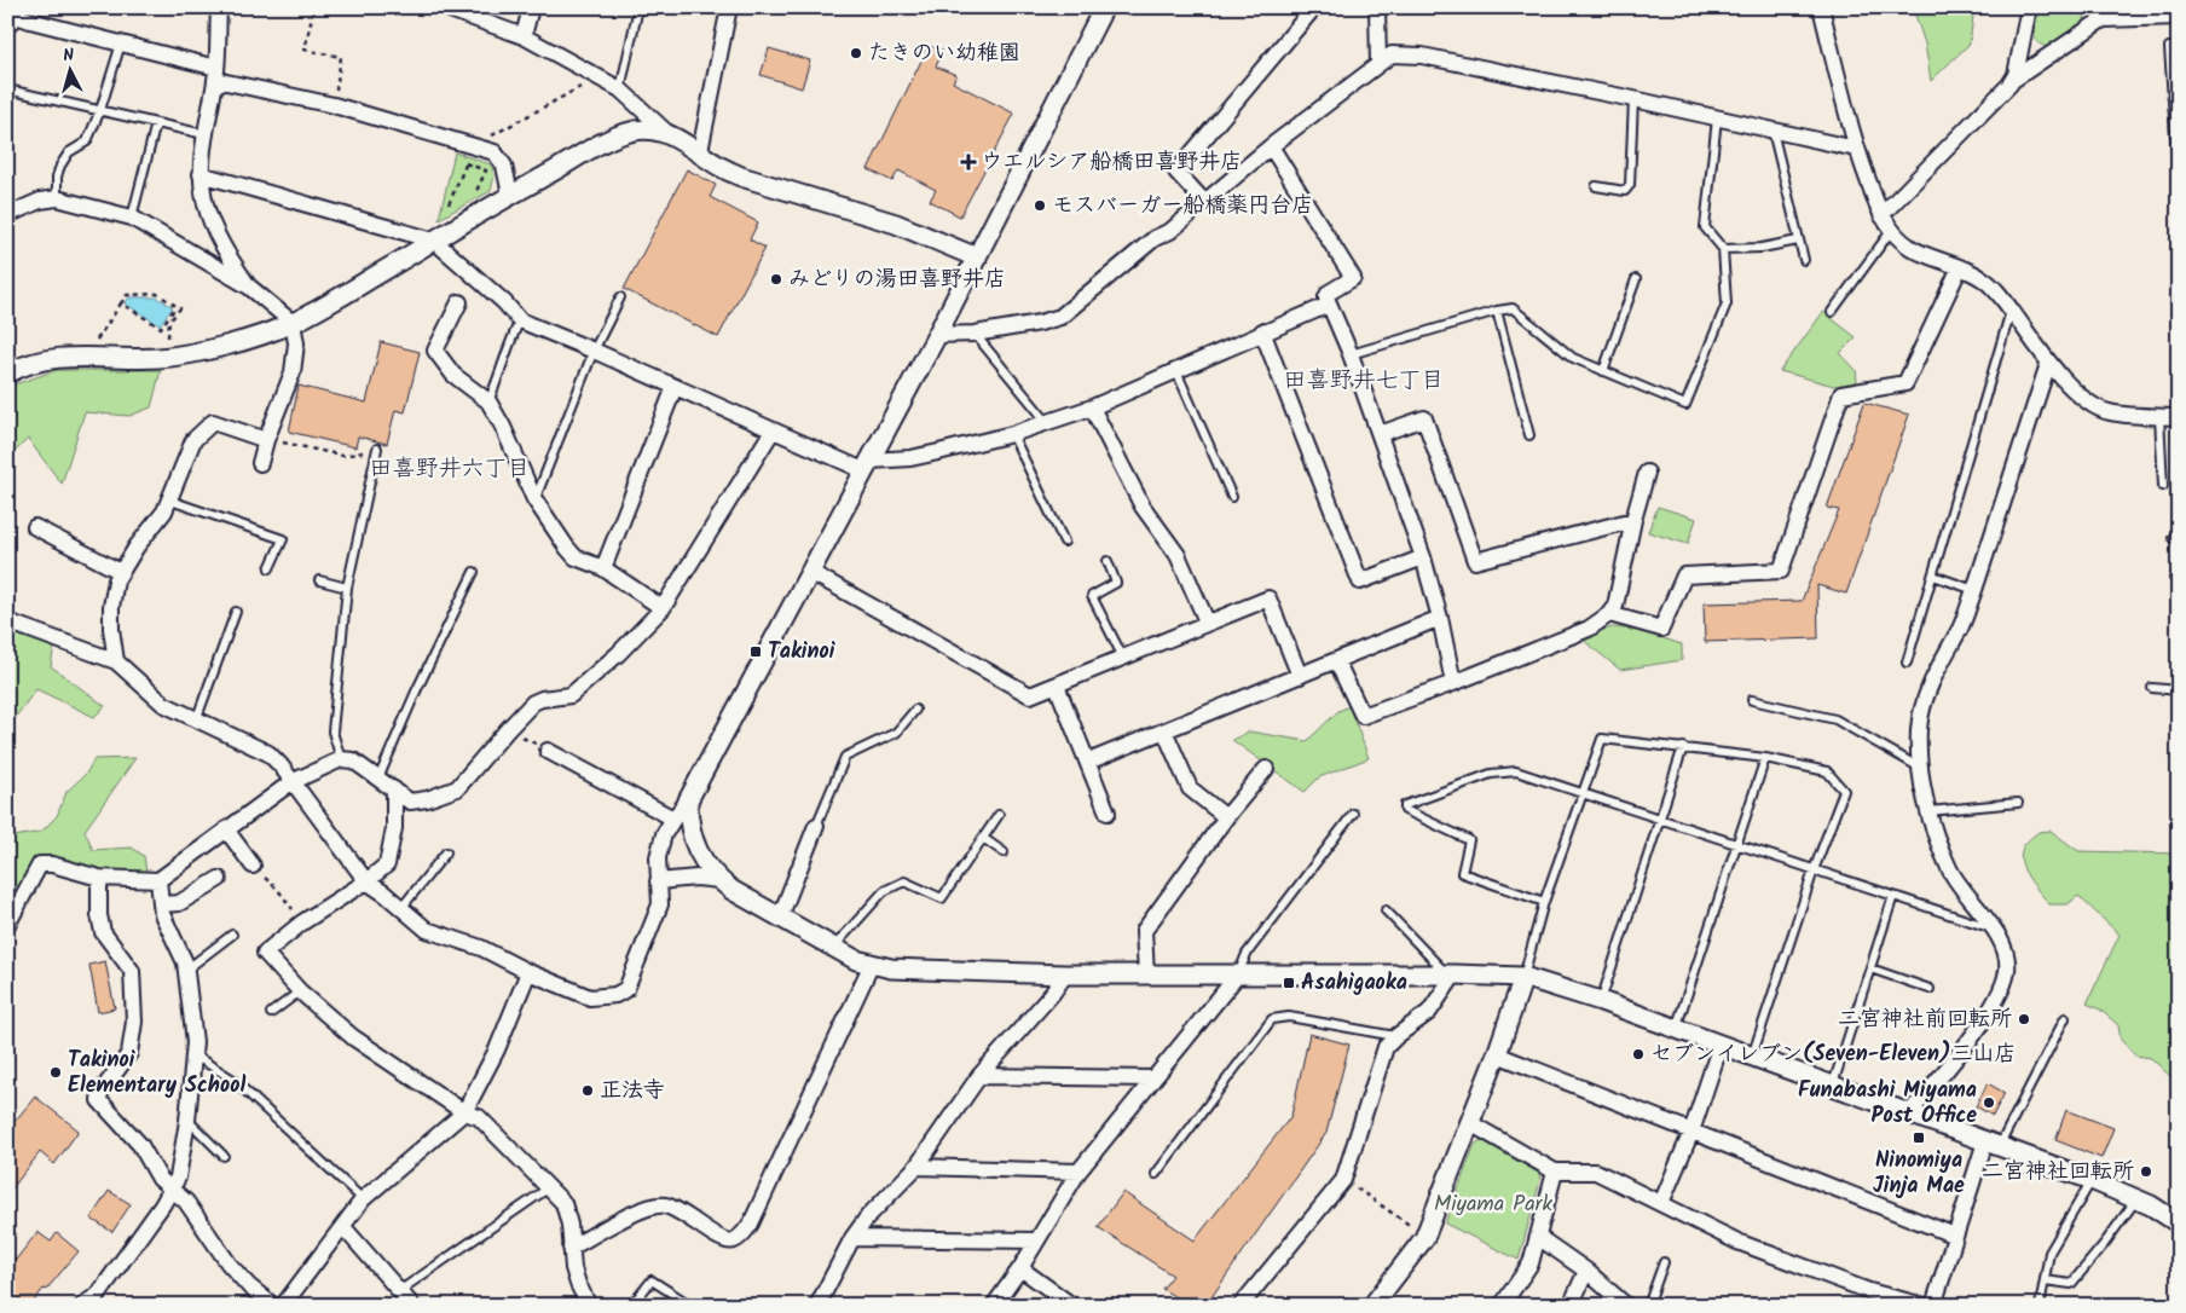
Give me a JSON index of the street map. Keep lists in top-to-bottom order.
{
  "districts": ["田喜野井七丁目", "田喜野井六丁目"],
  "parks": ["Miyama Park"],
  "places": {
    "other": [
      "たきのい幼稚園",
      "モスバーガー船橋薬円台店",
      "みどりの湯田喜野井店",
      "二宮神社前回転所",
      "セブンイレブン(Seven-Eleven)三山店",
      "Takinoi Elementary School",
      "正法寺",
      "Funabashi Miyama Post Office",
      "二宮神社回転所"
    ],
    "health": ["ウエルシア船橋田喜野井店"],
    "transit": ["Takinoi", "Asahigaoka", "Ninomiya Jinja Mae"]
  },
  "north": "top"
}
